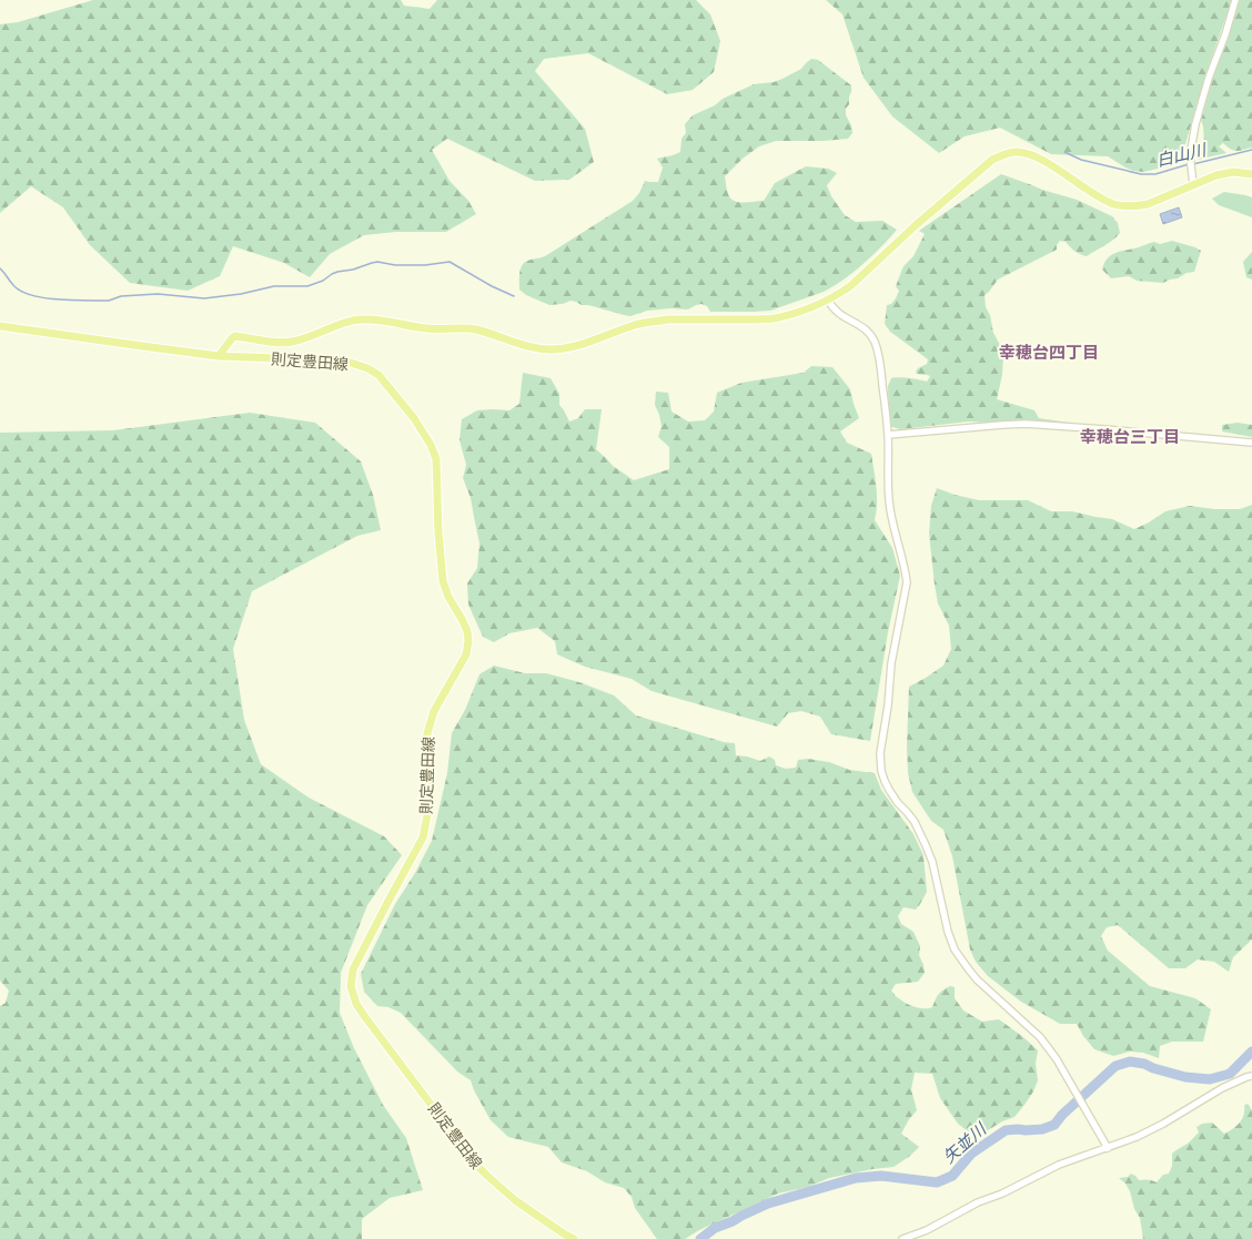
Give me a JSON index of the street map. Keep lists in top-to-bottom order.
{
  "streets": {
    "main road": ["則定豊田線"]
  },
  "districts": ["幸穂台四丁目", "幸穂台三丁目"],
  "water": ["白山川", "矢並川"]
}
